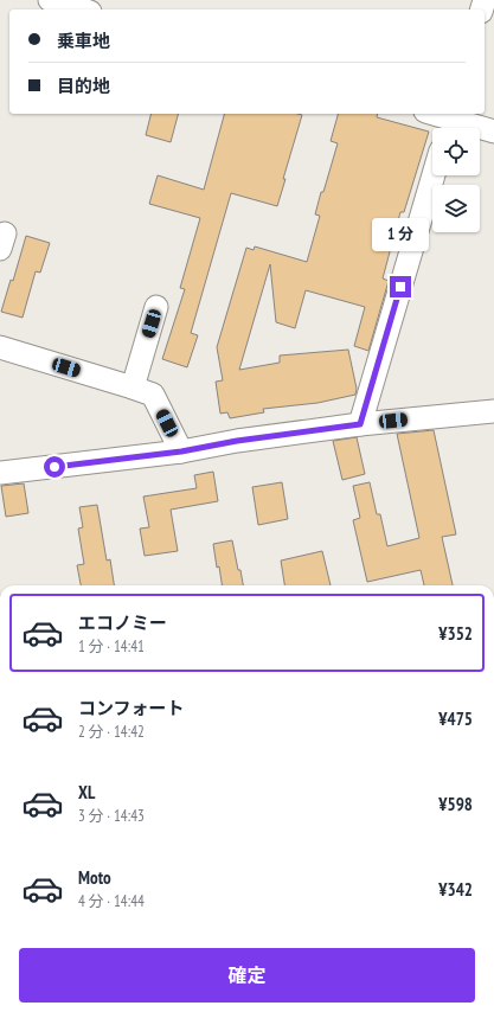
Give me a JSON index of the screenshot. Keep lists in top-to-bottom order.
{
  "page": {
    "banner": ["乗車地", "目的地"],
    "bubble": "1 分",
    "list": [
      {
        "name": "エコノミー",
        "note": "1 分 · 14:41",
        "value": "¥352"
      },
      {
        "name": "コンフォート",
        "note": "2 分 · 14:42",
        "value": "¥475"
      },
      {
        "name": "XL",
        "note": "3 分 · 14:43",
        "value": "¥598"
      },
      {
        "name": "Moto",
        "note": "4 分 · 14:44",
        "value": "¥342"
      }
    ],
    "buttons": "確定"
  }
}
